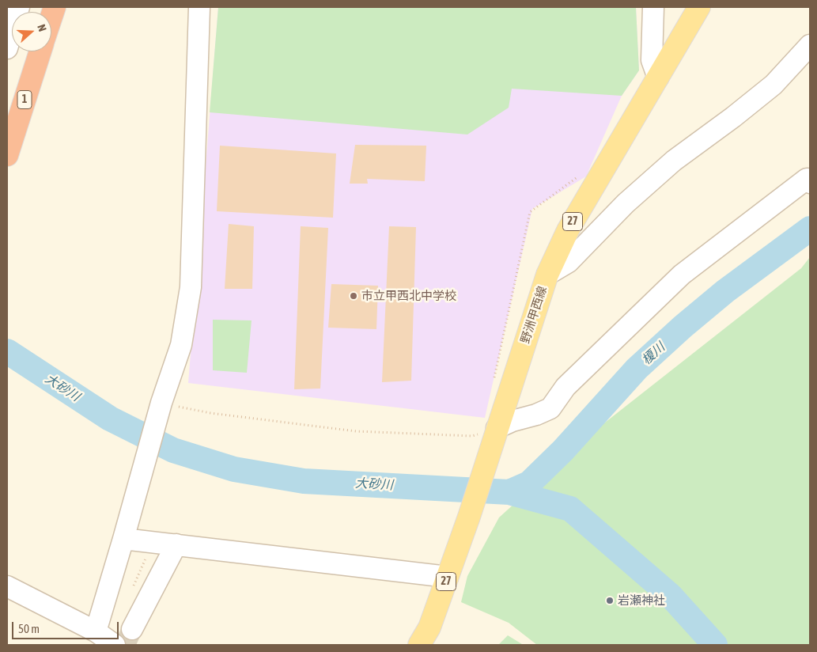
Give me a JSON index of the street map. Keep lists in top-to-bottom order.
{
  "streets": {
    "highway": ["1"],
    "main road": ["27", "野洲甲西線"]
  },
  "water": ["榎川", "大砂川"],
  "places": ["市立甲西北中学校", "岩瀬神社"],
  "scale_bar": "50 m",
  "north": "right"
}
